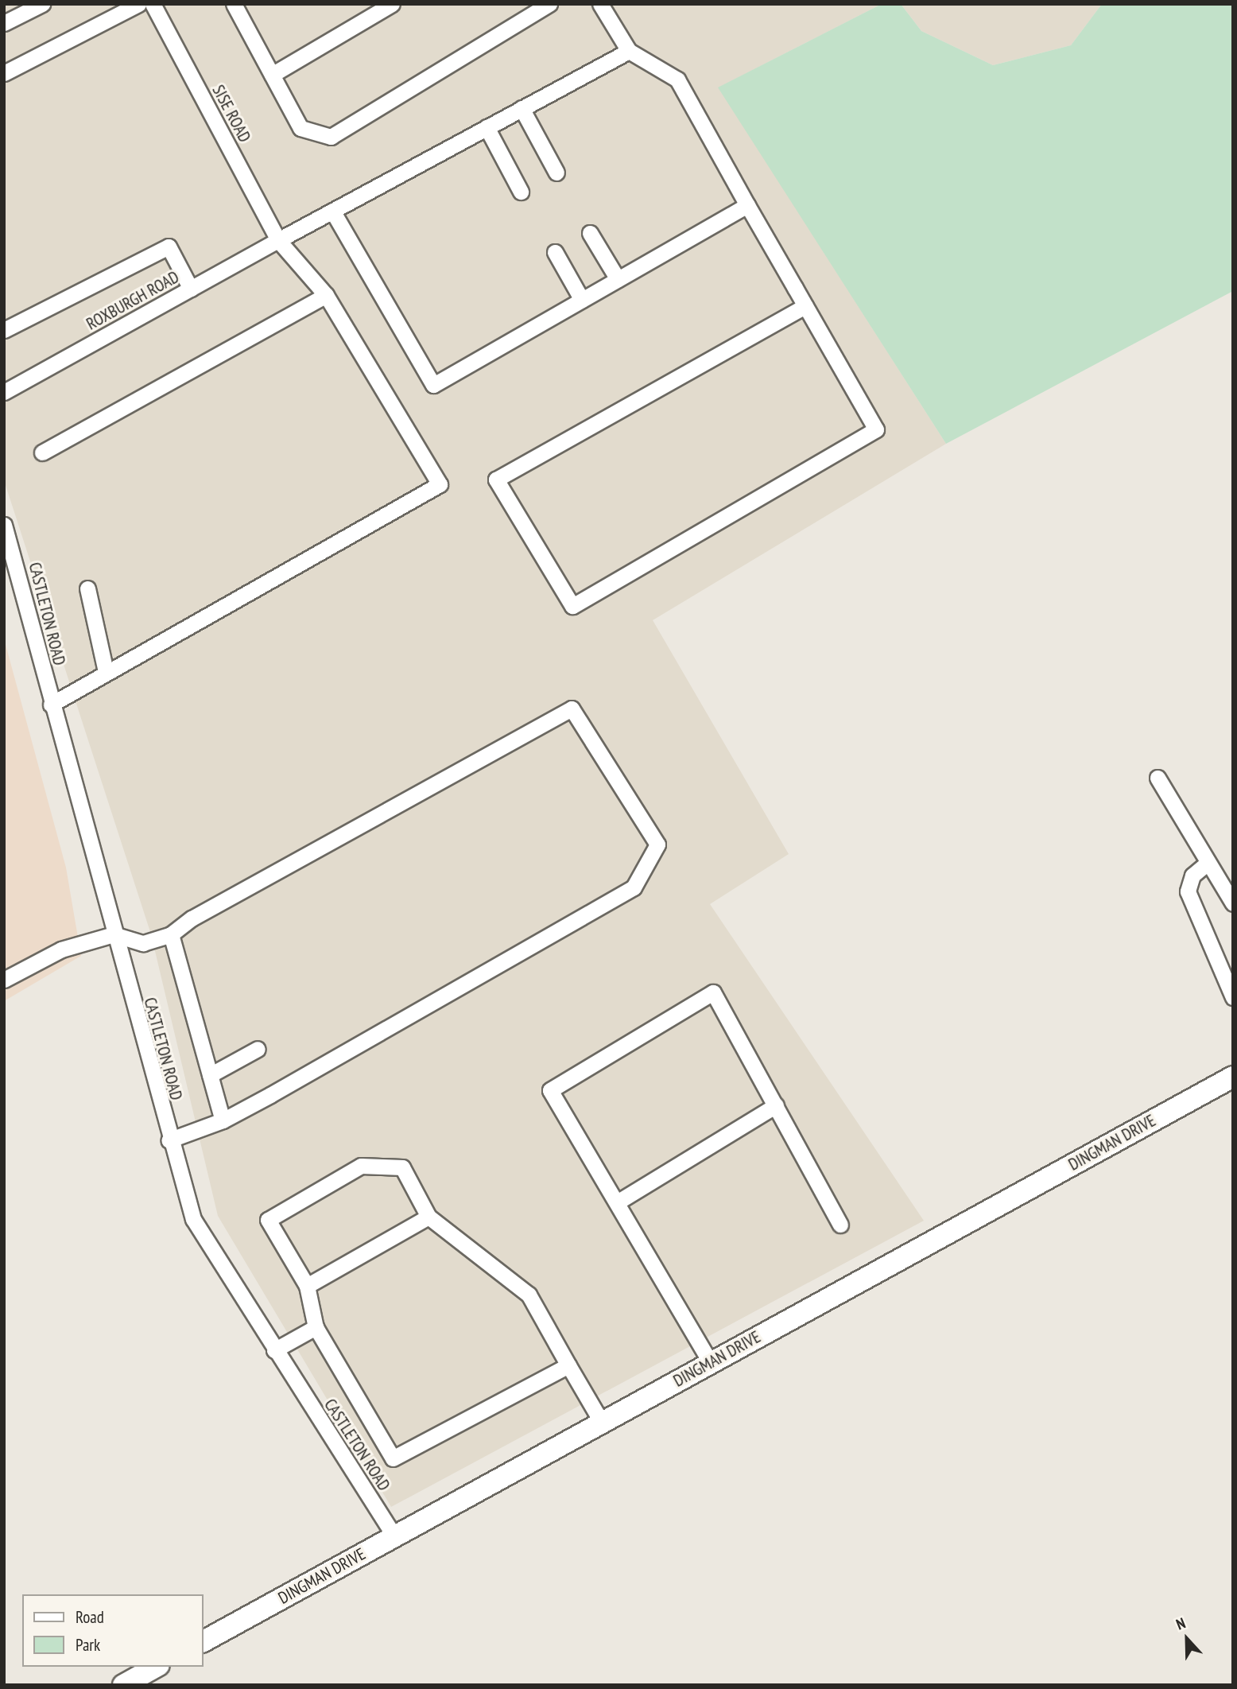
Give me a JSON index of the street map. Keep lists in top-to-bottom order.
{
  "streets": {
    "main road": ["DINGMAN DRIVE"],
    "street": ["SISE ROAD", "ROXBURGH ROAD", "CASTLETON ROAD"]
  },
  "crossings": [
    ["SISE ROAD", "ROXBURGH ROAD"],
    ["CASTLETON ROAD", "DINGMAN DRIVE"]
  ],
  "legend": ["Road", "Park"],
  "north": "top"
}
